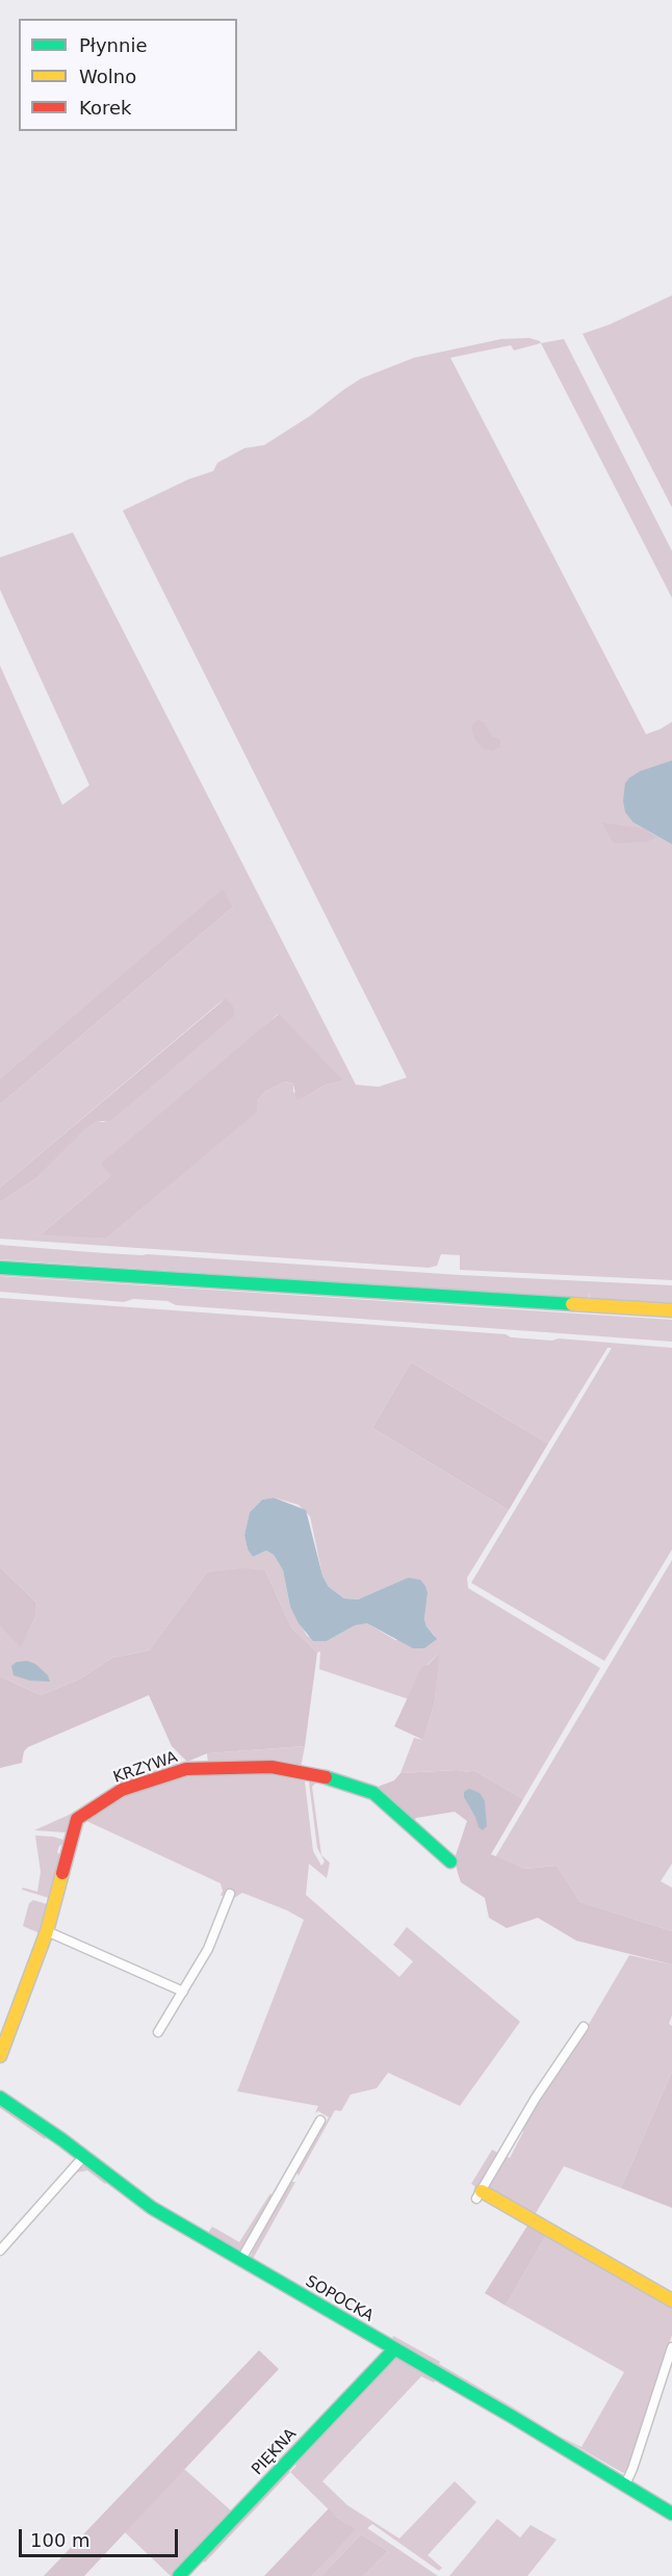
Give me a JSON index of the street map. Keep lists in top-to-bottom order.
{
  "streets": {
    "street": ["KRZYWA", "SOPOCKA", "PIĘKNA"]
  },
  "crossings": [
    ["SOPOCKA", "PIĘKNA"]
  ],
  "legend": ["Płynnie", "Wolno", "Korek"],
  "scale_bar": "100 m"
}
